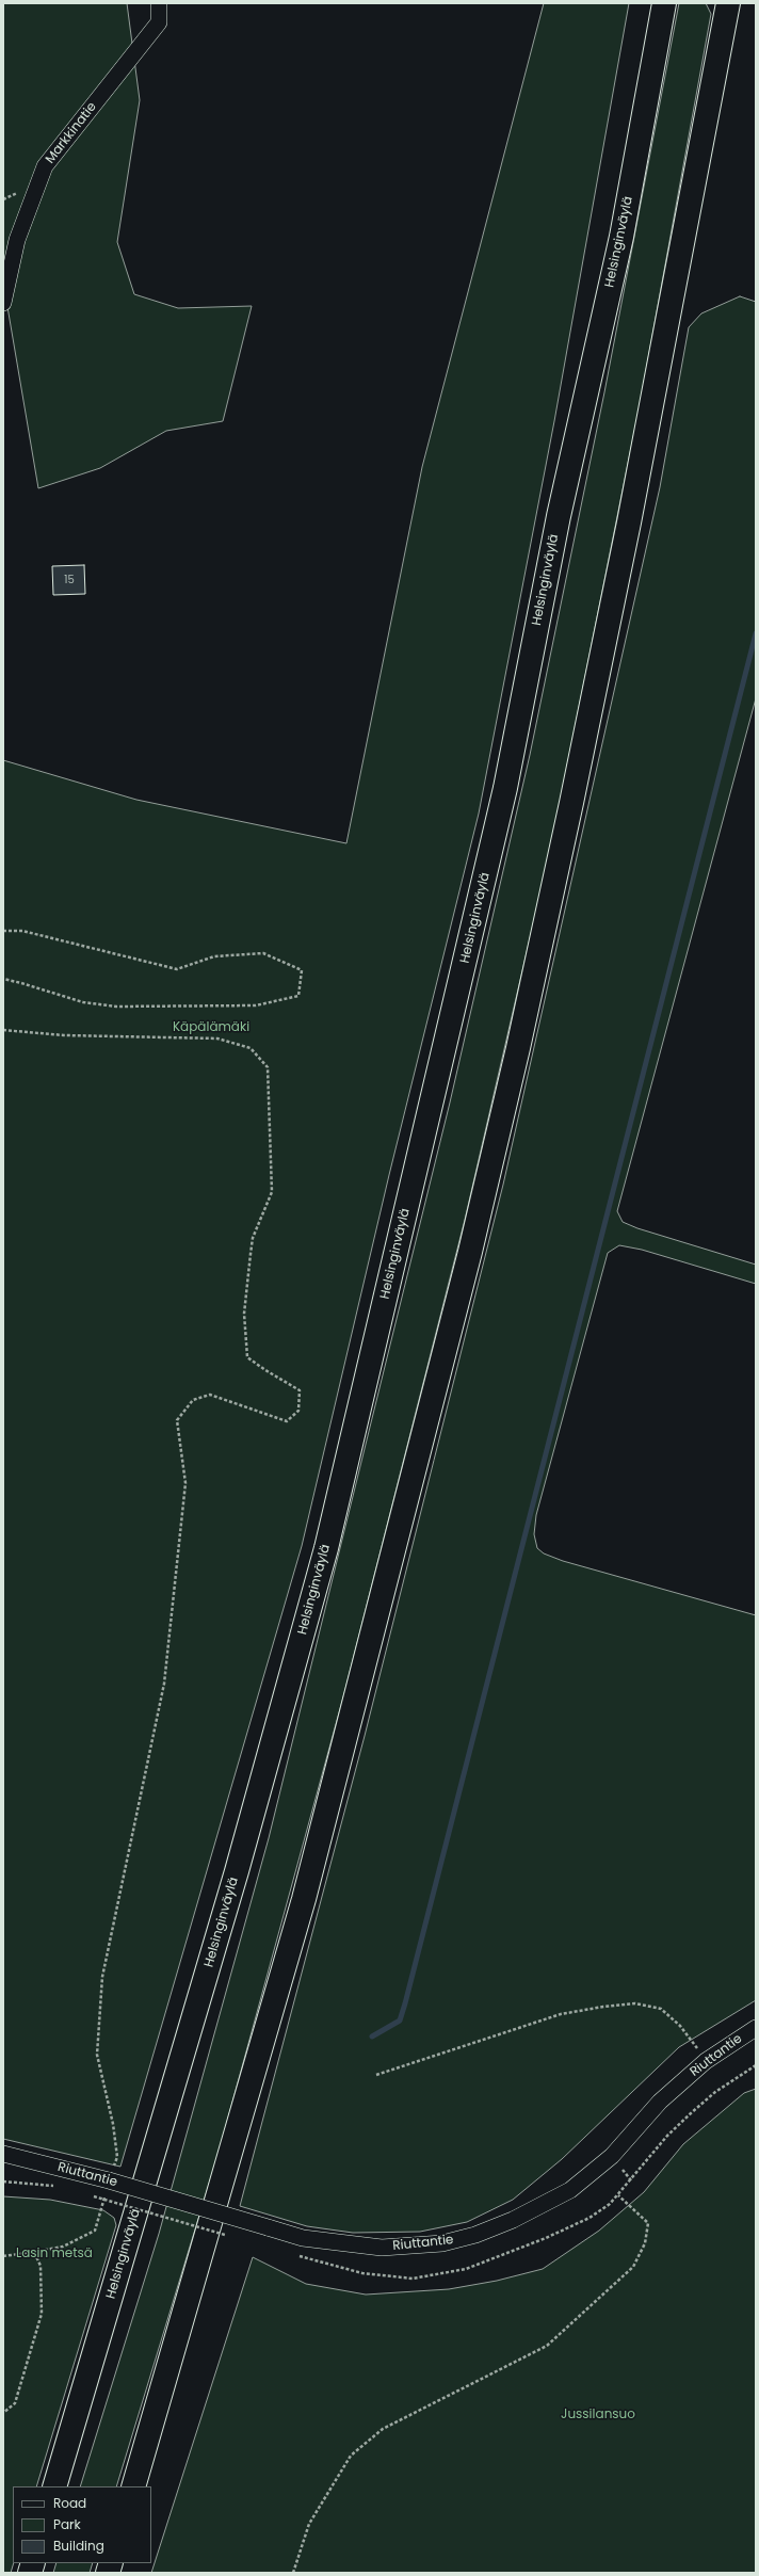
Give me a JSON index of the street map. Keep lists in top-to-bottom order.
{
  "streets": {
    "highway": ["Helsinginväylä"],
    "street": ["Markkinatie", "Riuttantie"]
  },
  "parks": ["Käpälämäki", "Lasin metsä", "Jussilansuo"],
  "house_numbers": ["15"],
  "legend": ["Road", "Park", "Building"]
}
